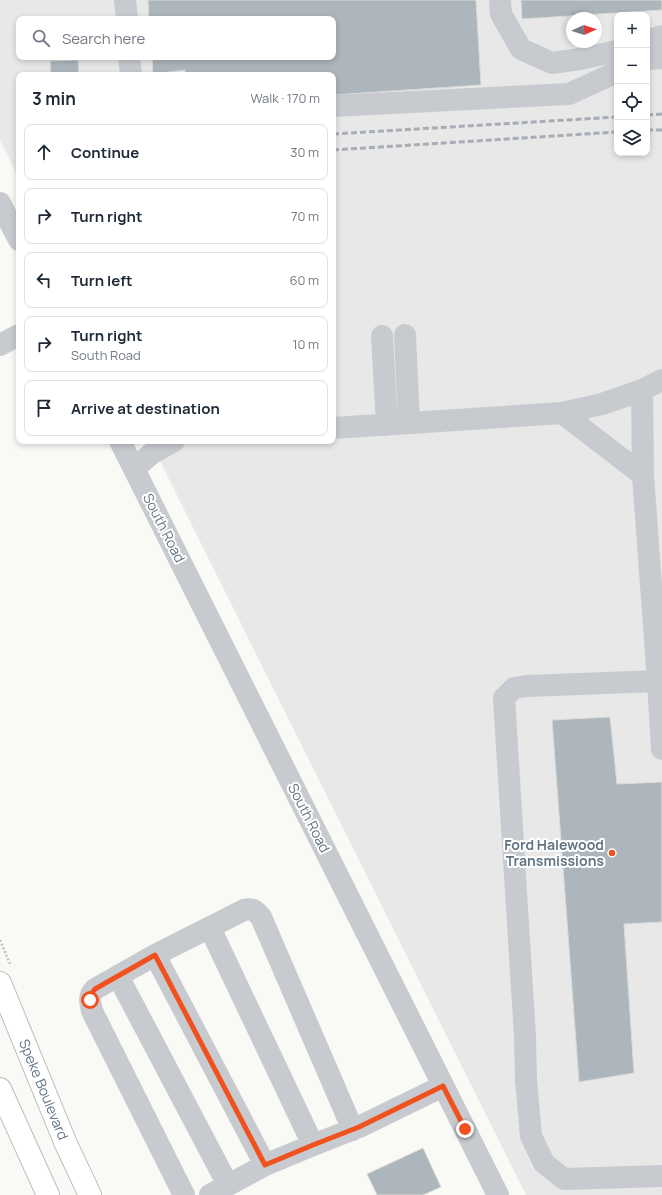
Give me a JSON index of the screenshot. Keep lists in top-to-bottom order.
{
  "streets": {
    "highway": ["Speke Boulevard"],
    "street": ["South Road"]
  },
  "places": ["Ford Halewood Transmissions"],
  "north": "right",
  "page": {
    "map_buttons": ["+", "−"],
    "search": "Search here",
    "heading": ["3 min", "Walk · 170 m"],
    "list": [
      ["Continue", "30 m"],
      ["Turn right", "70 m"],
      ["Turn left", "60 m"],
      ["Turn right", "South Road", "10 m"],
      "Arrive at destination"
    ]
  }
}
